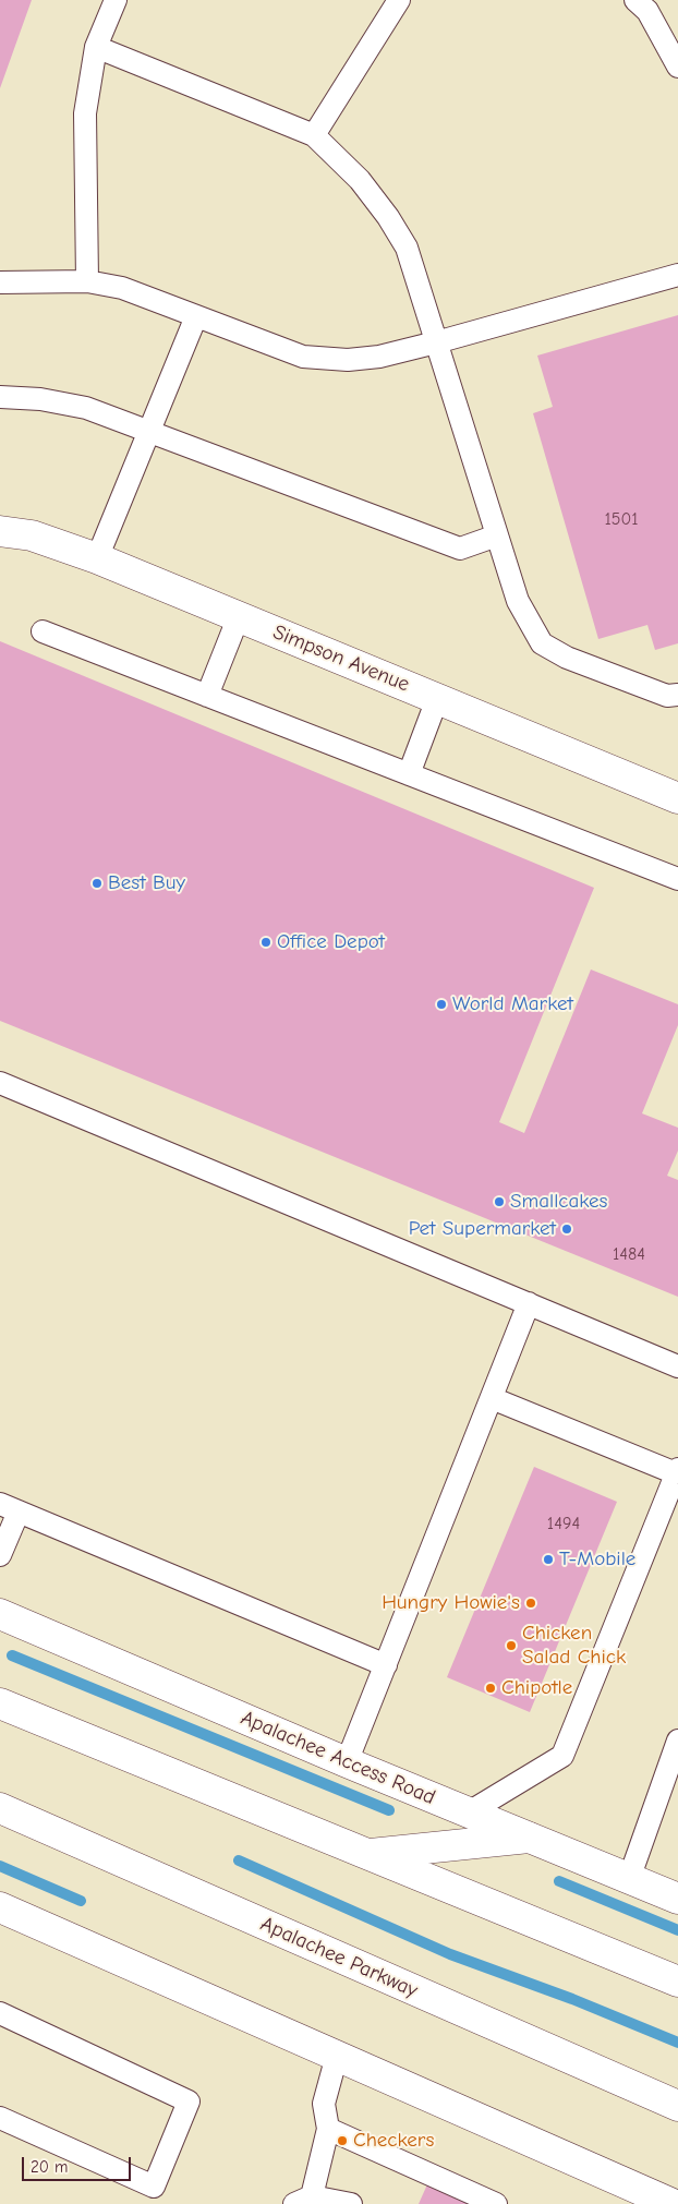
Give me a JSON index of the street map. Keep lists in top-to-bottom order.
{
  "streets": {
    "street": ["Simpson Avenue", "Apalachee Access Road", "Apalachee Parkway"]
  },
  "places": [
    "Best Buy",
    "Office Depot",
    "World Market",
    "Smallcakes",
    "Pet Supermarket",
    "T-Mobile",
    "Hungry Howie's",
    "Chicken Salad Chick",
    "Chipotle",
    "Checkers"
  ],
  "house_numbers": ["1501", "1484", "1494"],
  "scale_bar": "20 m"
}
